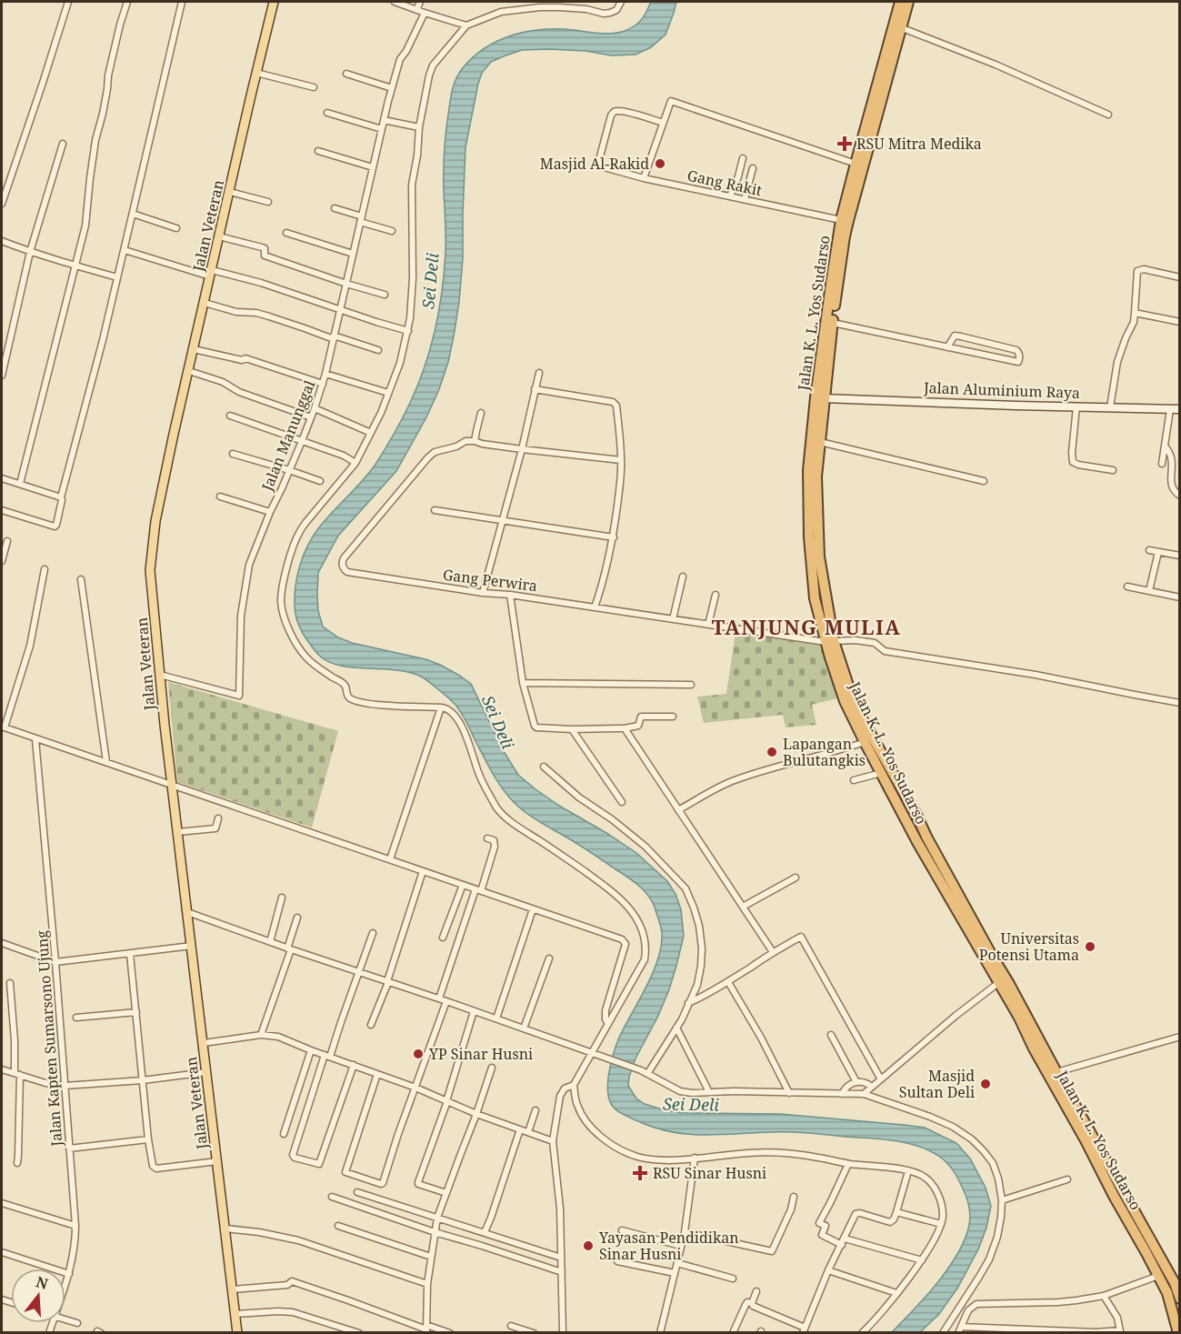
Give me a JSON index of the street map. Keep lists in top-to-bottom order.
{
  "streets": {
    "highway": ["Jalan K. L. Yos Sudarso"],
    "main road": ["Jalan Veteran", "Jalan Aluminium Raya"],
    "street": [
      "Gang Rakit",
      "Jalan Manunggal",
      "Gang Perwira",
      "Jalan Kapten Sumarsono Ujung"
    ]
  },
  "crossings": [
    ["Gang Rakit", "Jalan K. L. Yos Sudarso"],
    ["Jalan Veteran", "Jalan Manunggal"],
    ["Jalan K. L. Yos Sudarso", "Jalan Aluminium Raya"],
    ["Jalan K. L. Yos Sudarso", "Gang Perwira"]
  ],
  "districts": ["TANJUNG MULIA"],
  "water": ["Sei Deli"],
  "places": {
    "health": ["RSU Mitra Medika", "RSU Sinar Husni"],
    "other": [
      "Masjid Al-Rakid",
      "Lapangan Bulutangkis",
      "Universitas Potensi Utama",
      "YP Sinar Husni",
      "Masjid Sultan Deli",
      "Yayasan Pendidikan Sinar Husni"
    ]
  },
  "north": "top"
}
